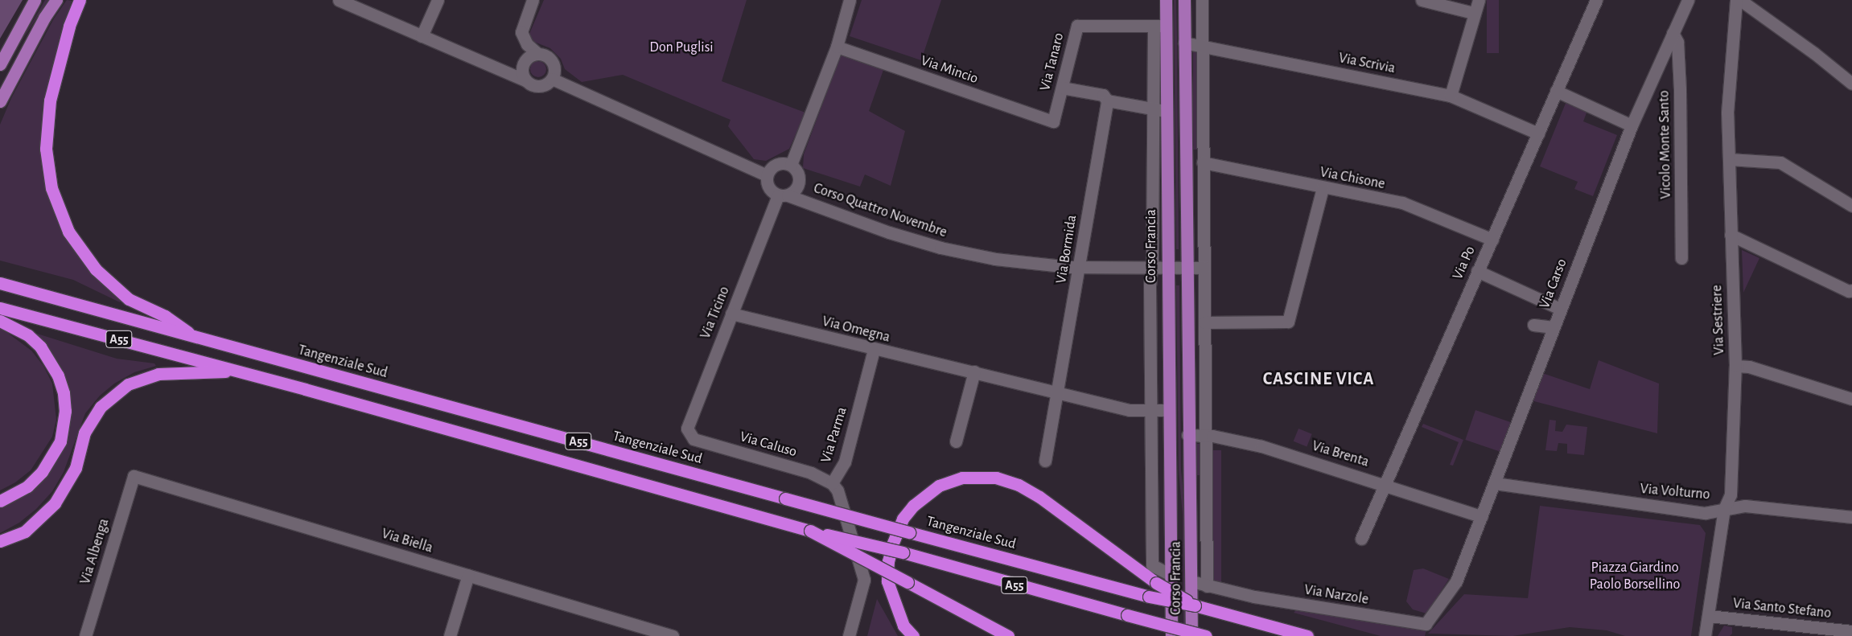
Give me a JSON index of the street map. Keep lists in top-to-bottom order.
{
  "streets": {
    "highway": ["A55", "Tangenziale Sud"],
    "main road": ["Corso Francia"],
    "street": [
      "Via Tanaro",
      "Via Scrivia",
      "Via Mincio",
      "Vicolo Monte Santo",
      "Via Chisone",
      "Corso Quattro Novembre",
      "Via Bormida",
      "Via Po",
      "Via Carso",
      "Via Ticino",
      "Via Sestriere",
      "Via Omegna",
      "Via Parma",
      "Via Caluso",
      "Via Brenta",
      "Via Volturno",
      "Via Biella",
      "Via Albenga",
      "Via Narzole",
      "Via Santo Stefano"
    ]
  },
  "crossings": [
    ["Via Tanaro", "Via Mincio"],
    ["Via Tanaro", "Corso Francia"],
    ["Via Scrivia", "Corso Francia"],
    ["Via Scrivia", "Via Po"],
    ["Vicolo Monte Santo", "Via Carso"],
    ["Via Chisone", "Via Po"],
    ["Corso Quattro Novembre", "Corso Francia"],
    ["Corso Quattro Novembre", "Via Bormida"],
    ["Corso Quattro Novembre", "Via Ticino"],
    ["Corso Francia", "Via Omegna"],
    ["Corso Francia", "Via Brenta"],
    ["Corso Francia", "Via Narzole"],
    ["Via Bormida", "Via Omegna"],
    ["Via Po", "Via Brenta"],
    ["Via Carso", "Via Brenta"],
    ["Via Carso", "Via Volturno"],
    ["Via Carso", "Via Narzole"],
    ["Via Ticino", "Via Omegna"],
    ["Via Ticino", "Via Caluso"],
    ["Via Sestriere", "Via Volturno"],
    ["Via Sestriere", "Via Santo Stefano"],
    ["Via Omegna", "Via Parma"],
    ["Via Parma", "Via Caluso"],
    ["Via Biella", "Via Albenga"]
  ],
  "districts": ["CASCINE VICA"],
  "parks": ["Don Puglisi", "Piazza Giardino Paolo Borsellino"]
}
